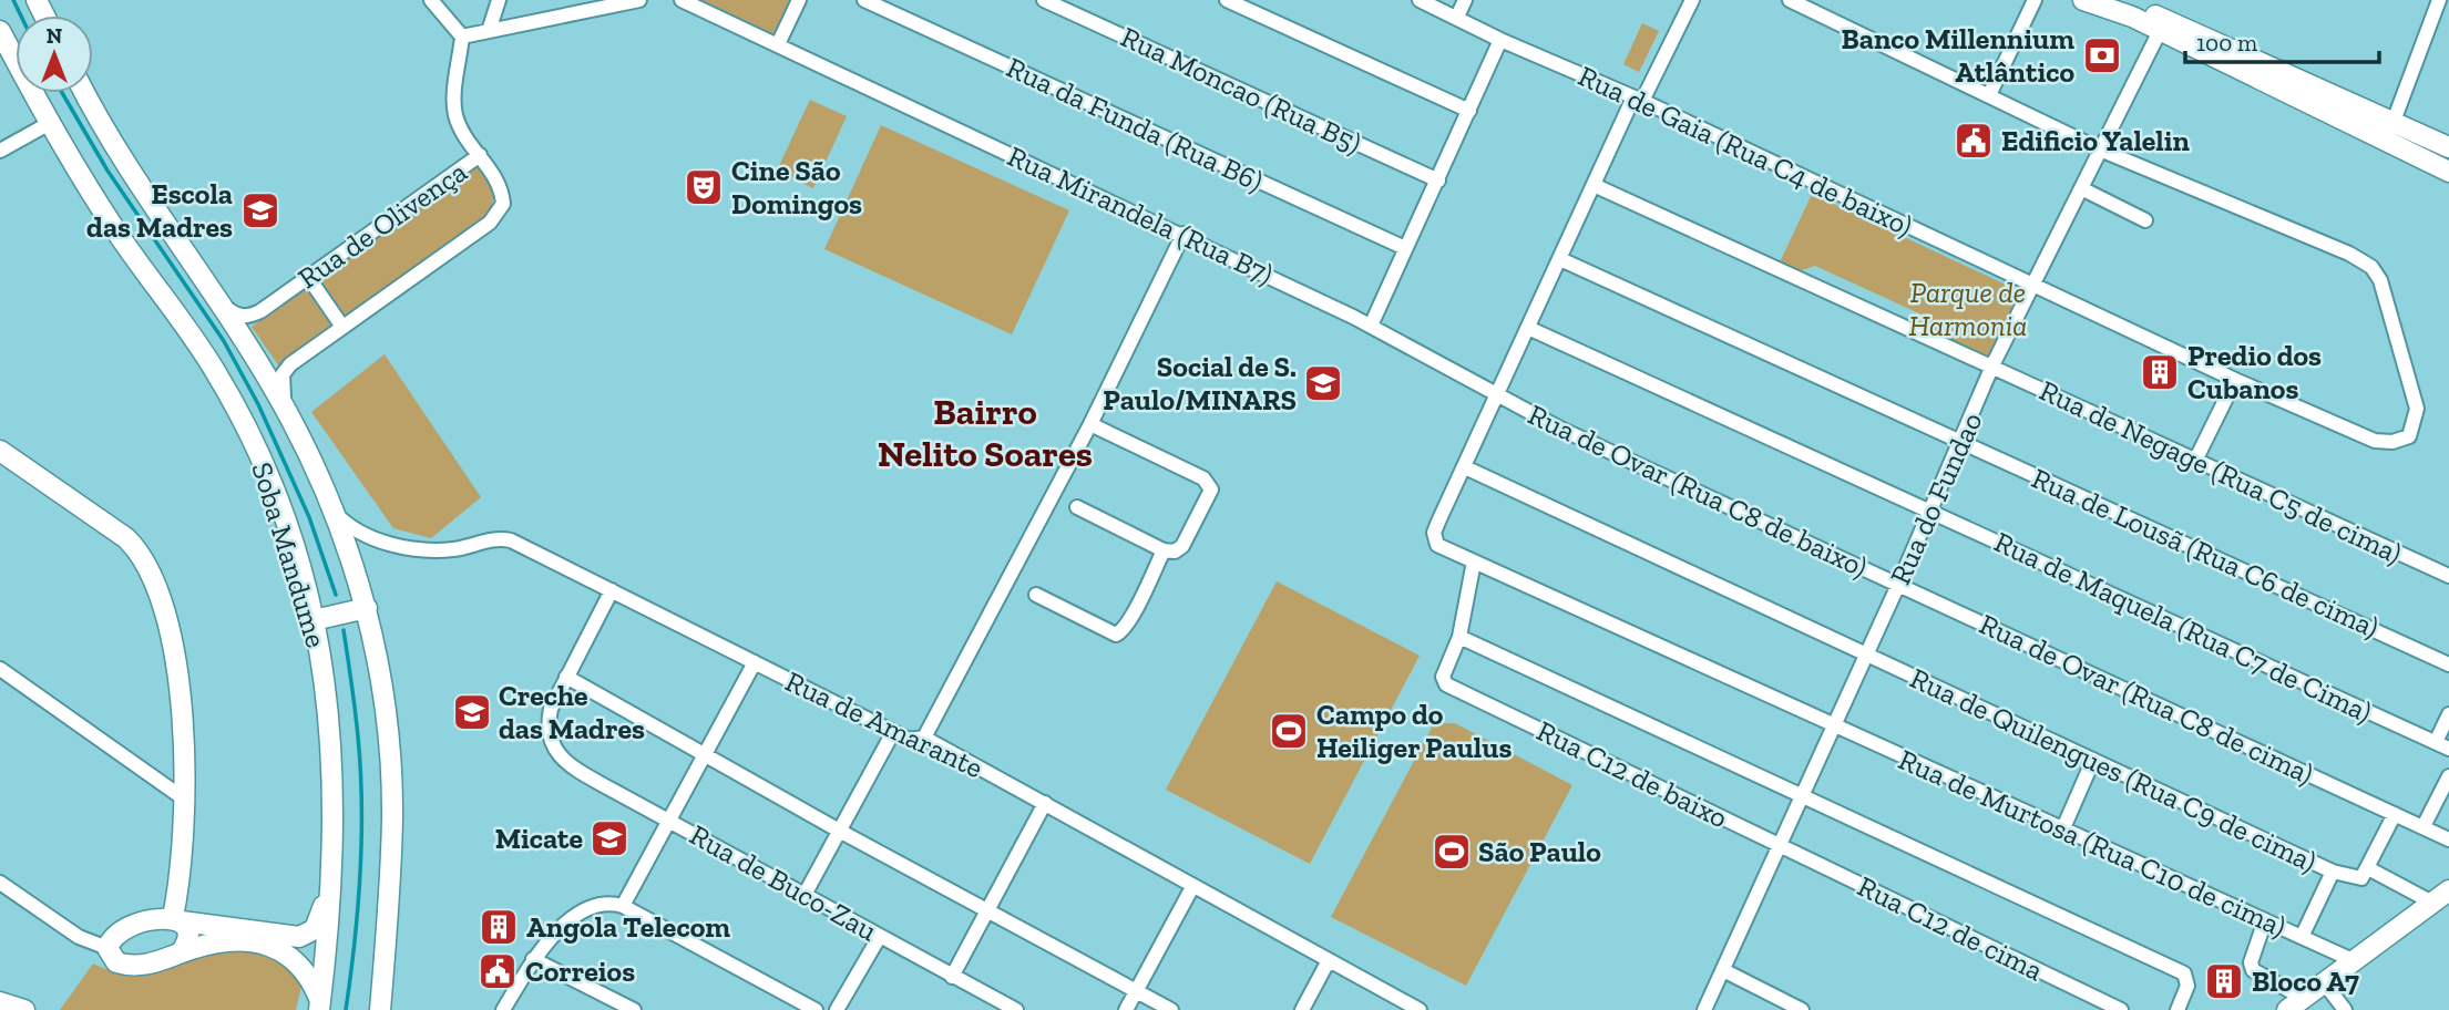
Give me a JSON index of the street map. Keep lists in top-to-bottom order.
{
  "streets": {
    "main road": ["Soba Mandume"],
    "street": [
      "Rua Moncao (Rua B5)",
      "Rua da Funda (Rua B6)",
      "Rua de Gaia (Rua C4 de baixo)",
      "Rua Mirandela (Rua B7)",
      "Rua de Olivença",
      "Rua de Negage (Rua C5 de cima)",
      "Rua de Ovar (Rua C8 de baixo)",
      "Rua do Fundao",
      "Rua de Lousã (Rua C6 de cima)",
      "Rua de Maquela (Rua C7 de Cima)",
      "Rua de Ovar (Rua C8 de cima)",
      "Rua de Amarante",
      "Rua de Quilengues (Rua C9 de cima)",
      "Rua C12 de baixo",
      "Rua de Murtosa (Rua C10 de cima)",
      "Rua de Buco-Zau",
      "Rua C12 de cima"
    ]
  },
  "crossings": [
    ["Rua de Gaia (Rua C4 de baixo)", "Rua do Fundao"],
    ["Rua Mirandela (Rua B7)", "Rua de Ovar (Rua C8 de baixo)"],
    ["Rua de Olivença", "Soba Mandume"],
    ["Rua de Negage (Rua C5 de cima)", "Rua do Fundao"],
    ["Rua de Ovar (Rua C8 de baixo)", "Rua do Fundao"],
    ["Rua de Ovar (Rua C8 de baixo)", "Rua de Ovar (Rua C8 de cima)"],
    ["Rua do Fundao", "Rua de Lousã (Rua C6 de cima)"],
    ["Rua do Fundao", "Rua de Maquela (Rua C7 de Cima)"],
    ["Rua do Fundao", "Rua de Ovar (Rua C8 de cima)"],
    ["Rua do Fundao", "Rua de Quilengues (Rua C9 de cima)"],
    ["Rua do Fundao", "Rua C12 de baixo"],
    ["Rua do Fundao", "Rua de Murtosa (Rua C10 de cima)"],
    ["Rua do Fundao", "Rua C12 de cima"],
    ["Soba Mandume", "Rua de Amarante"],
    ["Rua de Quilengues (Rua C9 de cima)", "Rua de Murtosa (Rua C10 de cima)"],
    ["Rua C12 de baixo", "Rua C12 de cima"]
  ],
  "districts": ["Bairro Nelito Soares"],
  "parks": ["Parque de Harmonia"],
  "places": {
    "bank": ["Banco Millennium Atlântico"],
    "public building": ["Edificio Yalelin", "Correios"],
    "theatre": ["Cine São Domingos"],
    "school or university": [
      "Escola das Madres",
      "Social de S. Paulo/MINARS",
      "Creche das Madres",
      "Micate"
    ],
    "building": ["Predio dos Cubanos", "Angola Telecom", "Bloco A7"],
    "sports": ["Campo do Heiliger Paulus", "São Paulo"]
  },
  "scale_bar": "100 m",
  "north": "top"
}
